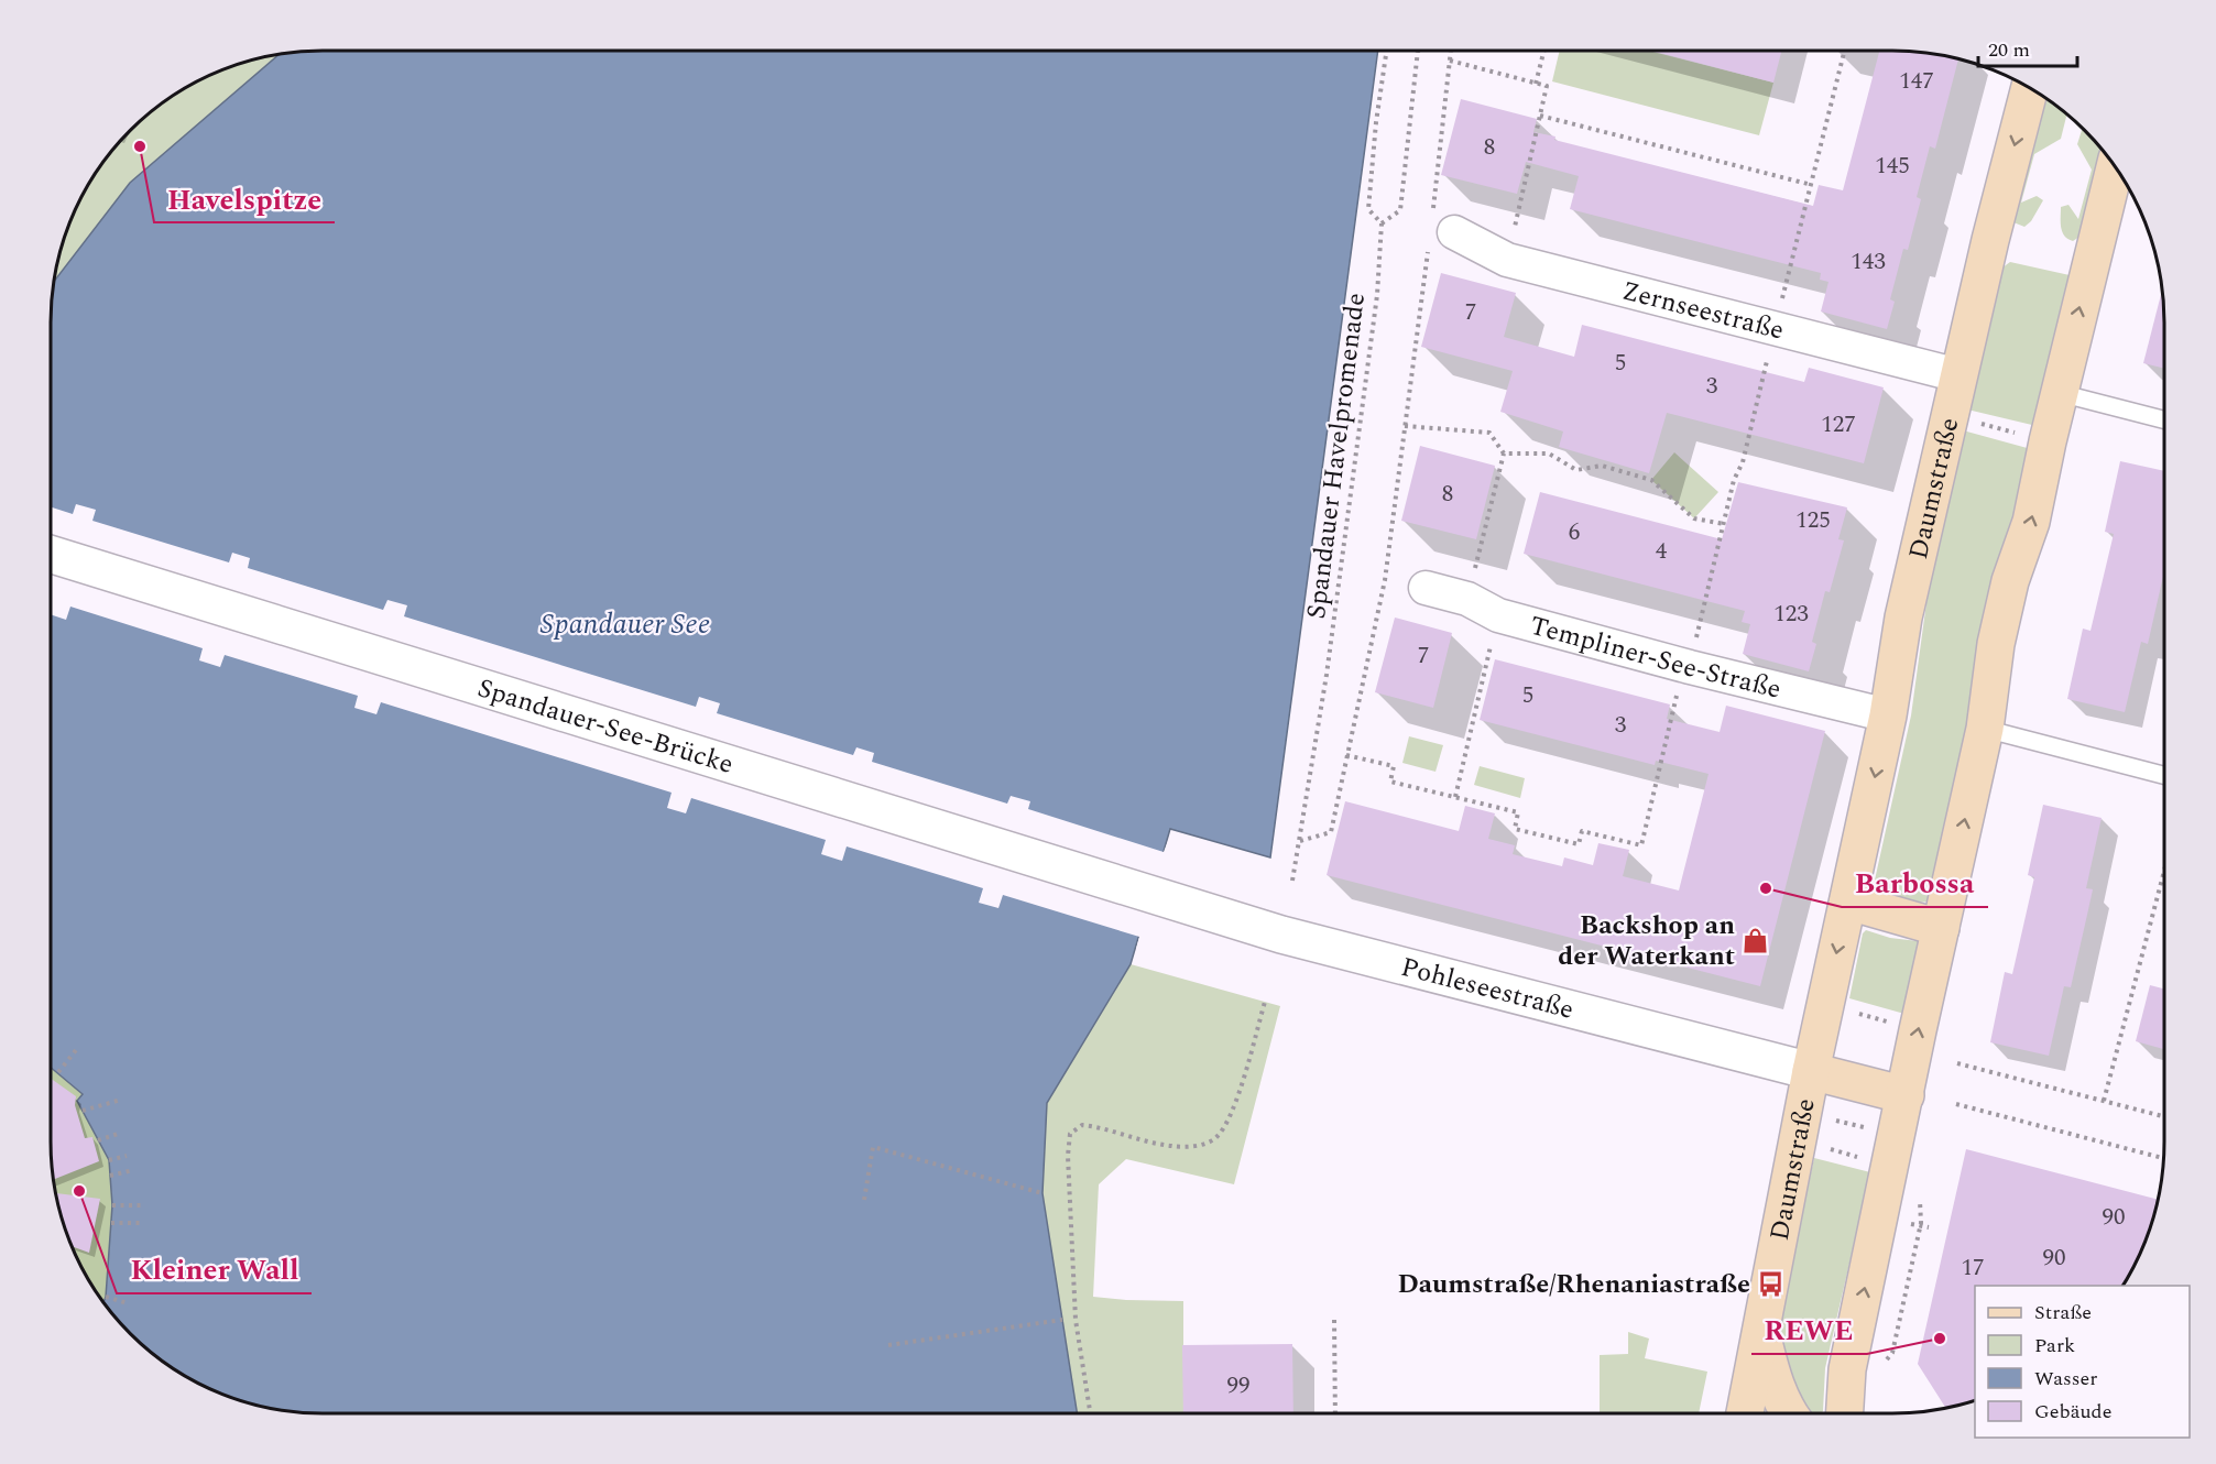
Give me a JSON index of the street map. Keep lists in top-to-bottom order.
{
  "streets": {
    "main road": ["Daumstraße"],
    "street": [
      "Zernseestraße",
      "Templiner-See-Straße",
      "Spandauer-See-Brücke",
      "Pohleseestraße"
    ],
    "path": ["Spandauer Havelpromenade"]
  },
  "crossings": [
    ["Zernseestraße", "Daumstraße"],
    ["Daumstraße", "Templiner-See-Straße"],
    ["Daumstraße", "Pohleseestraße"],
    ["Spandauer-See-Brücke", "Pohleseestraße"]
  ],
  "water": ["Spandauer See"],
  "places": {
    "other": [
      "Havelspitze",
      "Barbossa",
      "Kleiner Wall",
      "REWE"
    ],
    "shop": ["Backshop an der Waterkant"],
    "bus stop": ["Daumstraße/Rhenaniastraße"]
  },
  "house_numbers": [
    "147",
    "8",
    "145",
    "143",
    "7",
    "5",
    "3",
    "127",
    "8",
    "125",
    "6",
    "4",
    "123",
    "7",
    "5",
    "3",
    "90",
    "90",
    "17",
    "99"
  ],
  "legend": [
    "Straße",
    "Park",
    "Wasser",
    "Gebäude"
  ],
  "scale_bar": "20 m"
}
